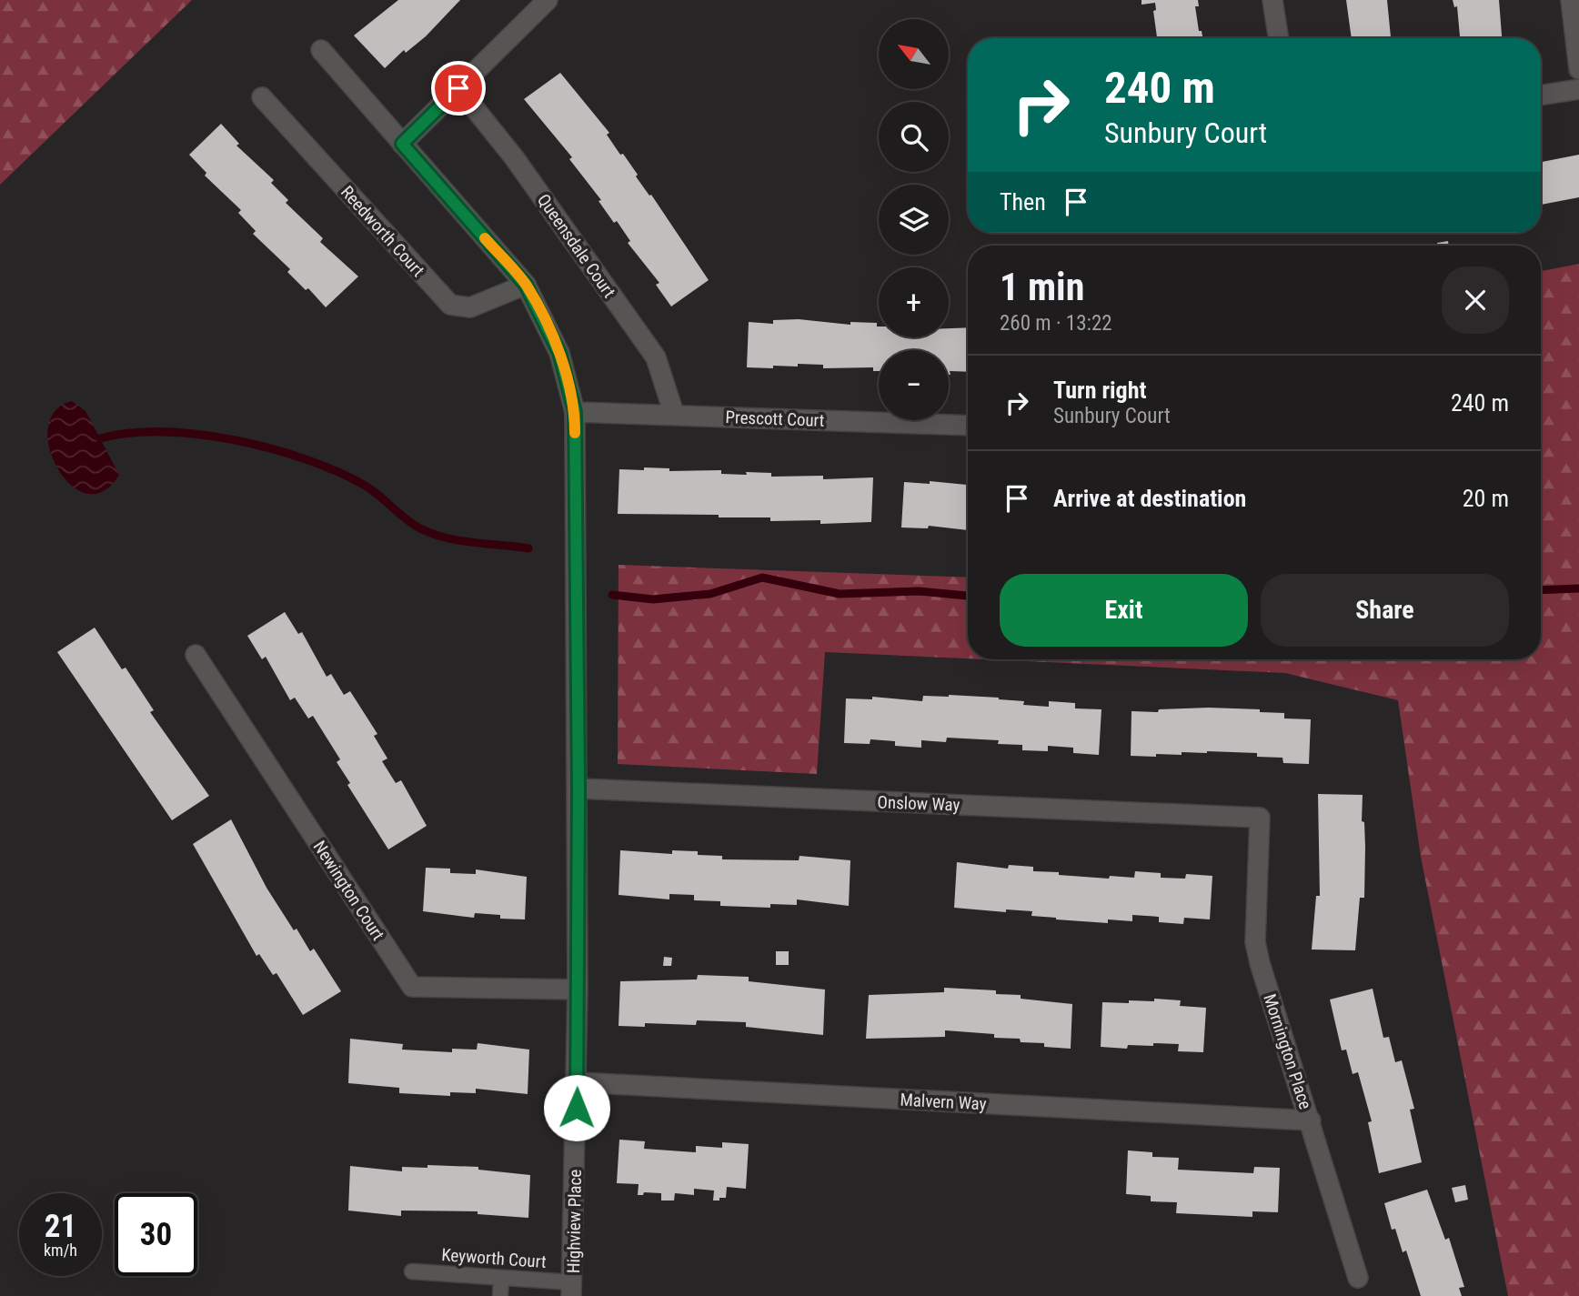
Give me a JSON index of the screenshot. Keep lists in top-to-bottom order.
{
  "streets": {
    "street": [
      "Reedworth Court",
      "Queensdale Court",
      "Prescott Court",
      "Onslow Way",
      "Newington Court",
      "Mornington Place",
      "Malvern Way",
      "Highview Place"
    ],
    "lane": ["Keyworth Court"]
  },
  "crossings": [
    ["Reedworth Court", "Highview Place"],
    ["Queensdale Court", "Prescott Court"],
    ["Prescott Court", "Highview Place"],
    ["Onslow Way", "Mornington Place"],
    ["Onslow Way", "Highview Place"],
    ["Newington Court", "Highview Place"],
    ["Mornington Place", "Malvern Way"],
    ["Malvern Way", "Highview Place"],
    ["Highview Place", "Keyworth Court"]
  ],
  "north": "top left",
  "page": {
    "map_buttons": ["+", "−"],
    "turn": ["240 m", "Sunbury Court"],
    "then": "Then",
    "heading": ["1 min", "260 m · 13:22"],
    "list": [
      {
        "name": "Turn right",
        "note": "Sunbury Court",
        "value": "240 m"
      },
      {
        "name": "Arrive at destination",
        "value": "20 m"
      }
    ],
    "buttons": ["Exit", "Share"],
    "speed": "21 km/h",
    "limit": "30"
  }
}
